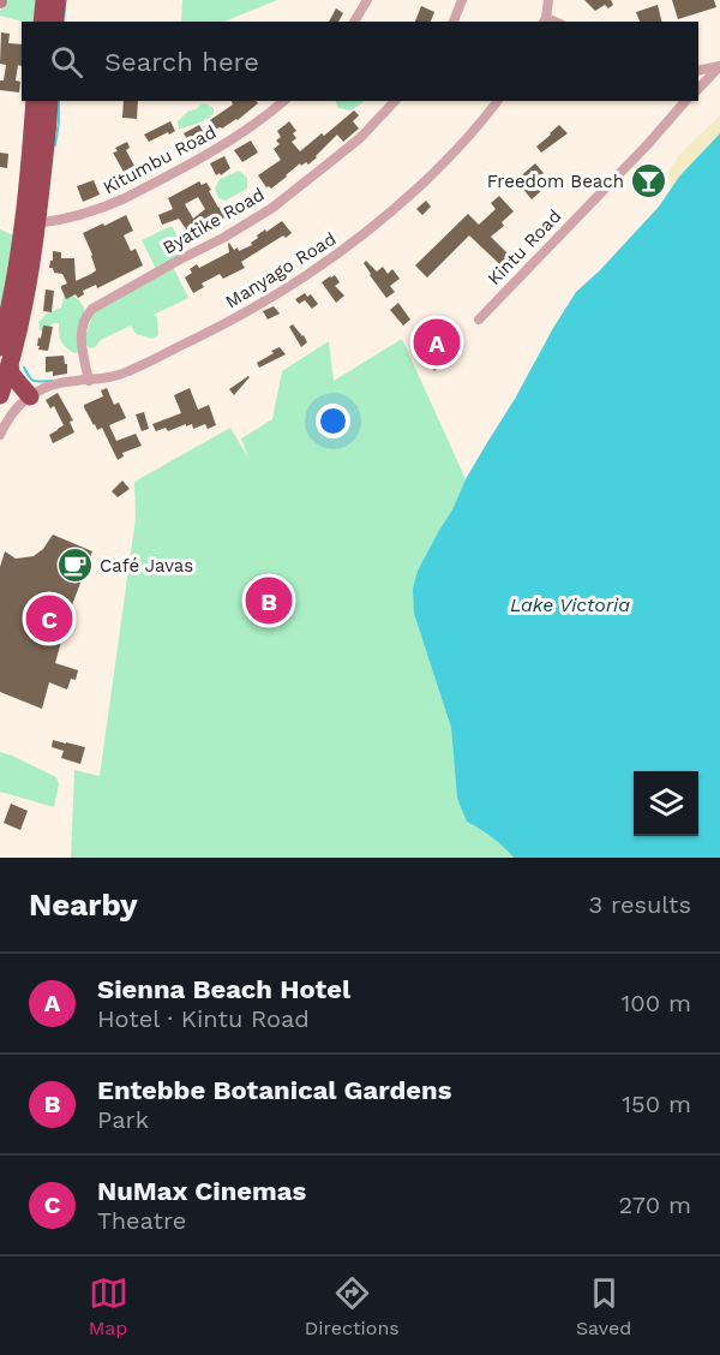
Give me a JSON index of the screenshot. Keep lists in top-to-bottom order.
{
  "streets": {
    "street": [
      "Kitumbu Road",
      "Byatike Road",
      "Kintu Road",
      "Manyago Road"
    ]
  },
  "crossings": [
    ["Byatike Road", "Manyago Road"]
  ],
  "water": ["Lake Victoria"],
  "places": {
    "bar": ["Freedom Beach"],
    "cafe": ["Café Javas"]
  },
  "page": {
    "search": "Search here",
    "pins": ["A", "B", "C"],
    "heading": ["Nearby", "3 results"],
    "list": [
      {
        "mark": "A",
        "name": "Sienna Beach Hotel",
        "note": "Hotel · Kintu Road",
        "value": "100 m"
      },
      {
        "mark": "B",
        "name": "Entebbe Botanical Gardens",
        "note": "Park",
        "value": "150 m"
      },
      {
        "mark": "C",
        "name": "NuMax Cinemas",
        "note": "Theatre",
        "value": "270 m"
      }
    ],
    "nav": ["Map", "Directions", "Saved"]
  }
}
